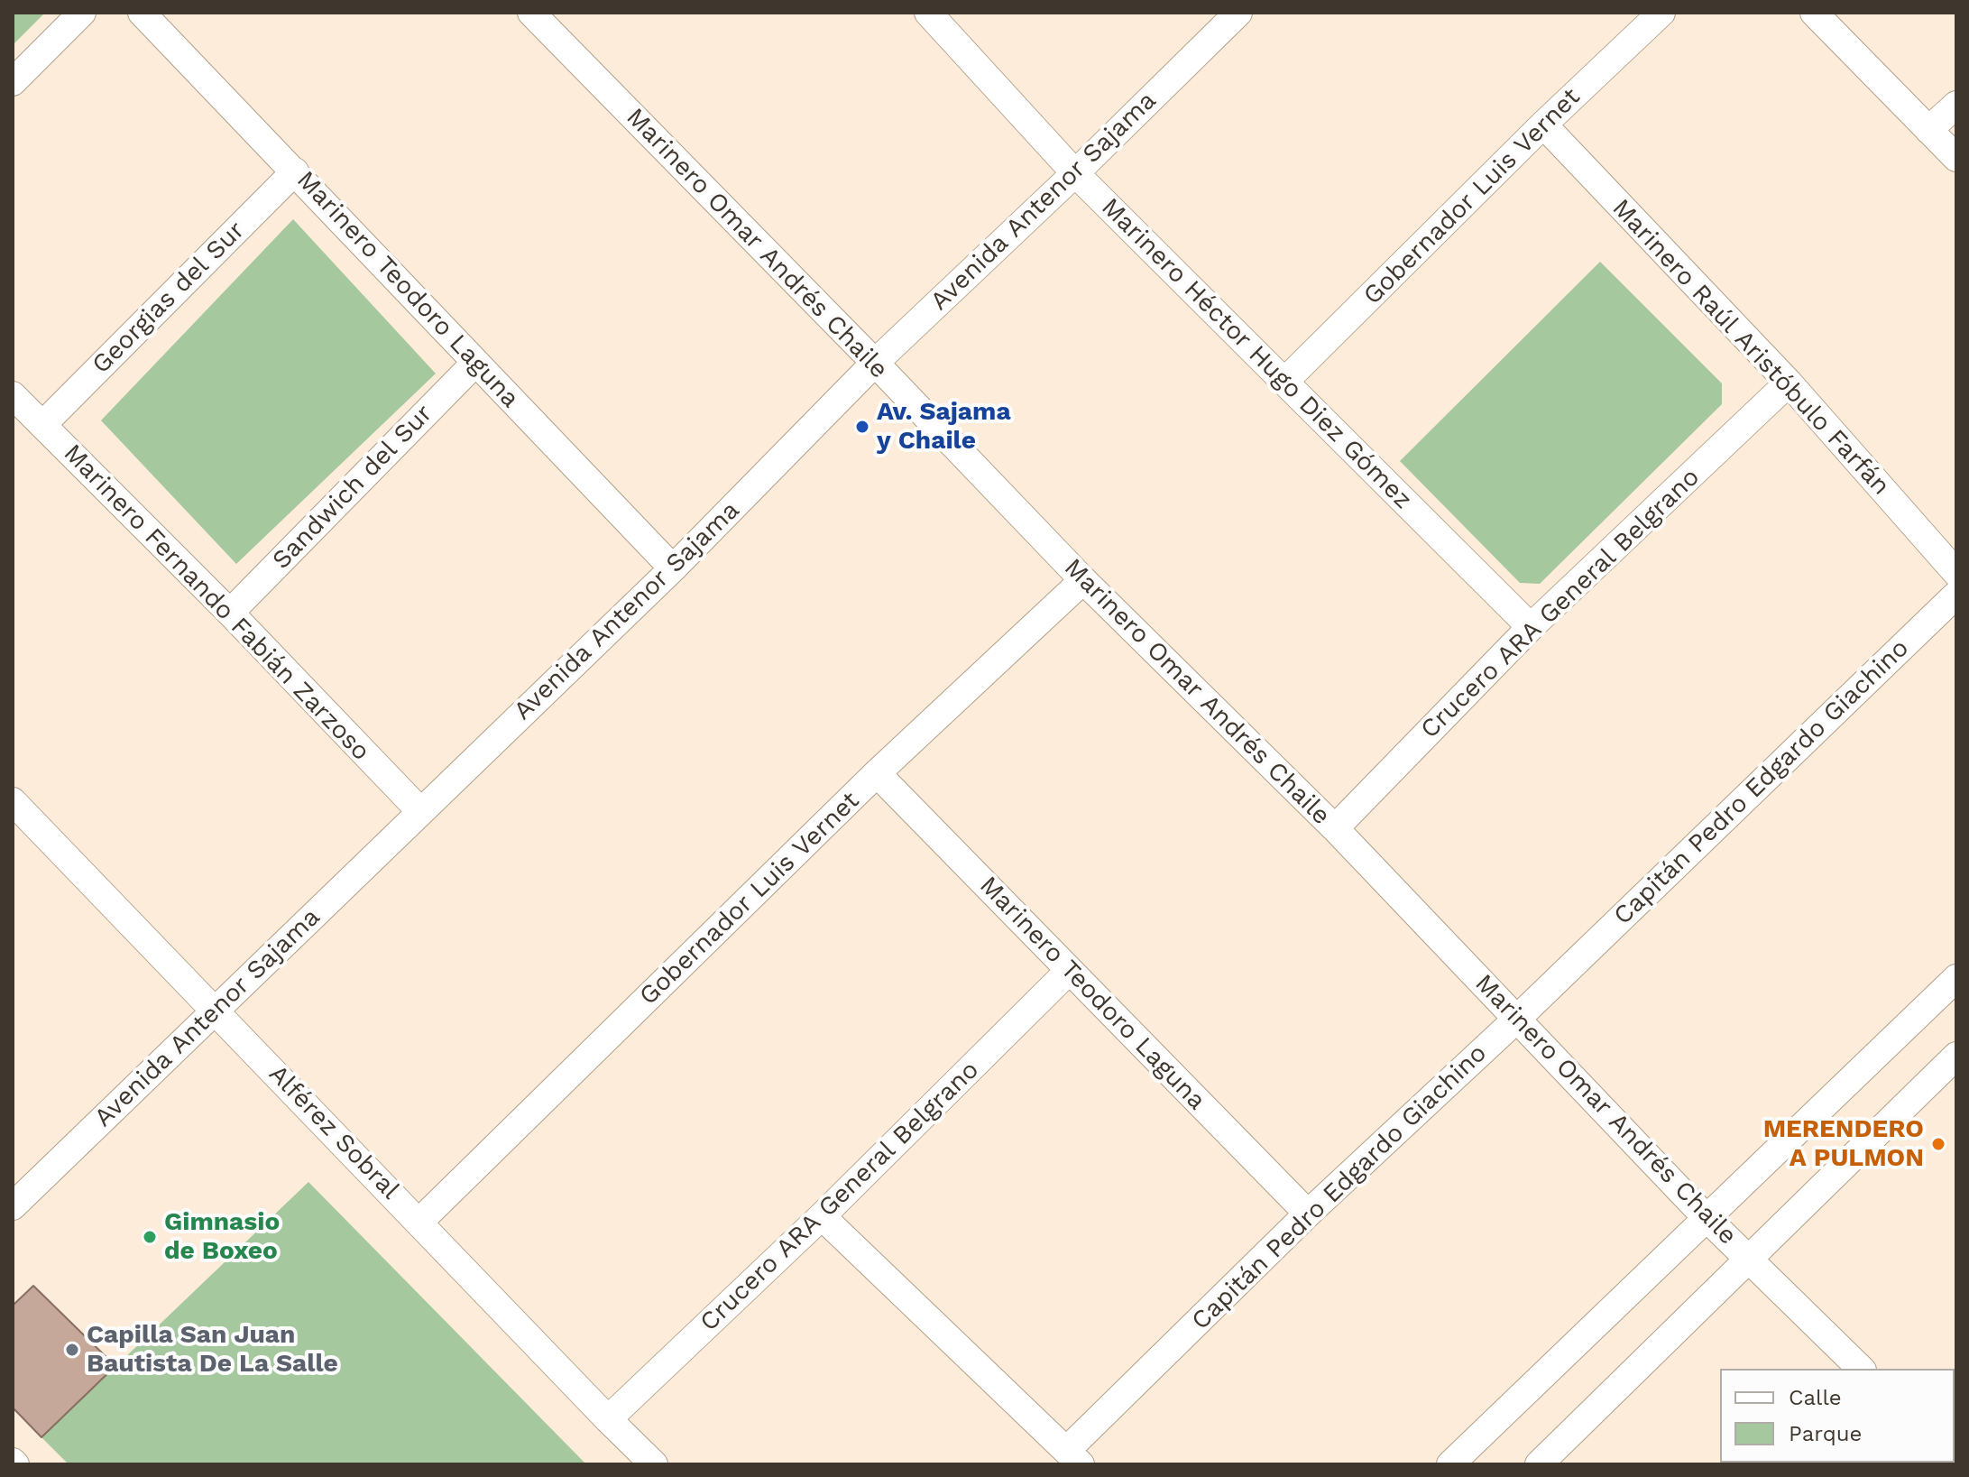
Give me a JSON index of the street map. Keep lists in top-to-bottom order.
{
  "streets": {
    "street": [
      "Gobernador Luis Vernet",
      "Avenida Antenor Sajama",
      "Marinero Omar Andrés Chaile",
      "Marinero Teodoro Laguna",
      "Georgias del Sur",
      "Marinero Raúl Aristóbulo Farfán",
      "Marinero Héctor Hugo Diez Gómez",
      "Sandwich del Sur",
      "Marinero Fernando Fabián Zarzoso",
      "Crucero ARA General Belgrano",
      "Capitán Pedro Edgardo Giachino",
      "Alférez Sobral"
    ]
  },
  "crossings": [
    ["Gobernador Luis Vernet", "Marinero Omar Andrés Chaile"],
    ["Gobernador Luis Vernet", "Marinero Teodoro Laguna"],
    ["Gobernador Luis Vernet", "Marinero Raúl Aristóbulo Farfán"],
    ["Gobernador Luis Vernet", "Marinero Héctor Hugo Diez Gómez"],
    ["Gobernador Luis Vernet", "Alférez Sobral"],
    ["Avenida Antenor Sajama", "Marinero Omar Andrés Chaile"],
    ["Avenida Antenor Sajama", "Marinero Teodoro Laguna"],
    ["Avenida Antenor Sajama", "Marinero Héctor Hugo Diez Gómez"],
    ["Avenida Antenor Sajama", "Marinero Fernando Fabián Zarzoso"],
    ["Avenida Antenor Sajama", "Alférez Sobral"],
    ["Marinero Omar Andrés Chaile", "Crucero ARA General Belgrano"],
    ["Marinero Omar Andrés Chaile", "Capitán Pedro Edgardo Giachino"],
    ["Marinero Teodoro Laguna", "Georgias del Sur"],
    ["Marinero Teodoro Laguna", "Sandwich del Sur"],
    ["Marinero Teodoro Laguna", "Crucero ARA General Belgrano"],
    ["Marinero Teodoro Laguna", "Capitán Pedro Edgardo Giachino"],
    ["Georgias del Sur", "Marinero Fernando Fabián Zarzoso"],
    ["Marinero Raúl Aristóbulo Farfán", "Crucero ARA General Belgrano"],
    ["Marinero Héctor Hugo Diez Gómez", "Crucero ARA General Belgrano"],
    ["Sandwich del Sur", "Marinero Fernando Fabián Zarzoso"],
    ["Crucero ARA General Belgrano", "Alférez Sobral"]
  ],
  "places": [
    "Av. Sajama y Chaile",
    "MERENDERO A PULMON",
    "Gimnasio de Boxeo",
    "Capilla San Juan Bautista De La Salle"
  ],
  "legend": ["Calle", "Parque"]
}
